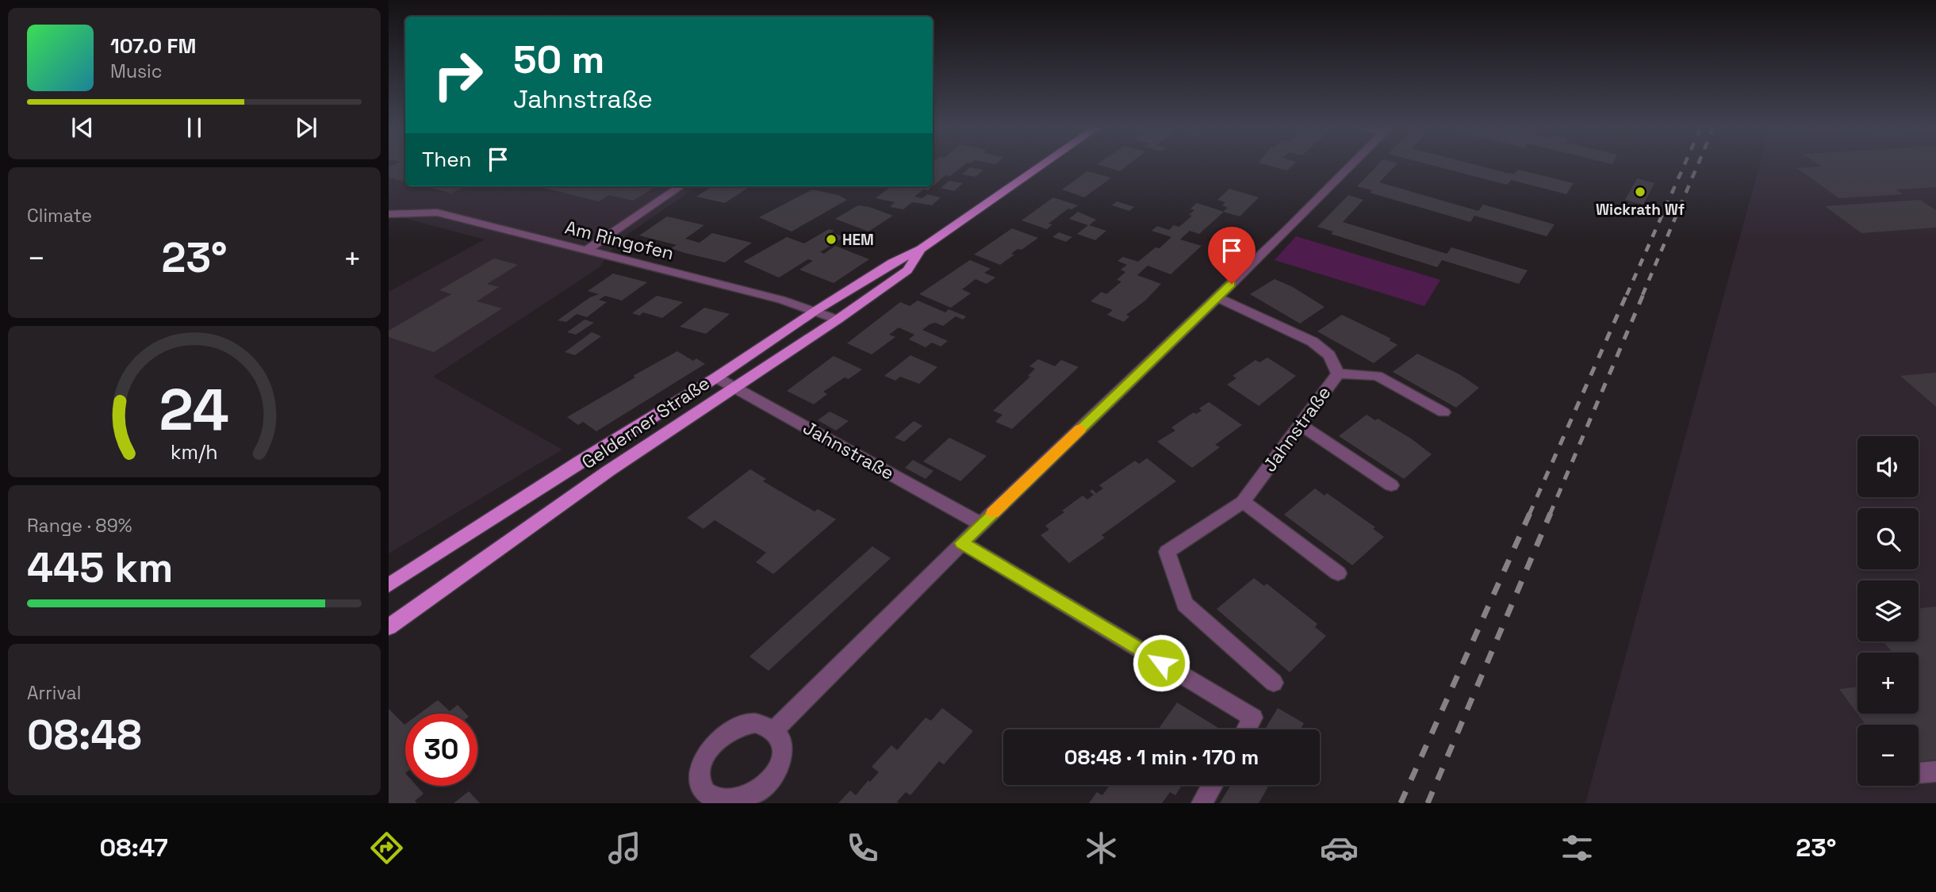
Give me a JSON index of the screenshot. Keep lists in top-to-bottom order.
{
  "streets": {
    "main road": ["Gelderner Straße"],
    "street": ["Am Ringofen", "Jahnstraße"]
  },
  "crossings": [
    ["Am Ringofen", "Gelderner Straße"],
    ["Gelderner Straße", "Jahnstraße"]
  ],
  "places": ["Wickrath Wf", "HEM"],
  "page": {
    "turn": ["50 m", "Jahnstraße"],
    "song": ["107.0 FM", "Music"],
    "then": "Then",
    "tile": [
      "Climate",
      ["Range · 89%", "445 km"],
      ["Arrival", "08:48"]
    ],
    "heat": ["−", "23°", "+"],
    "map_buttons": ["+", "−"],
    "limit": "30",
    "trip": "08:48 · 1 min · 170 m",
    "tabs": ["08:47", "23°"],
    "gauge": ["24", "km/h"]
  }
}
